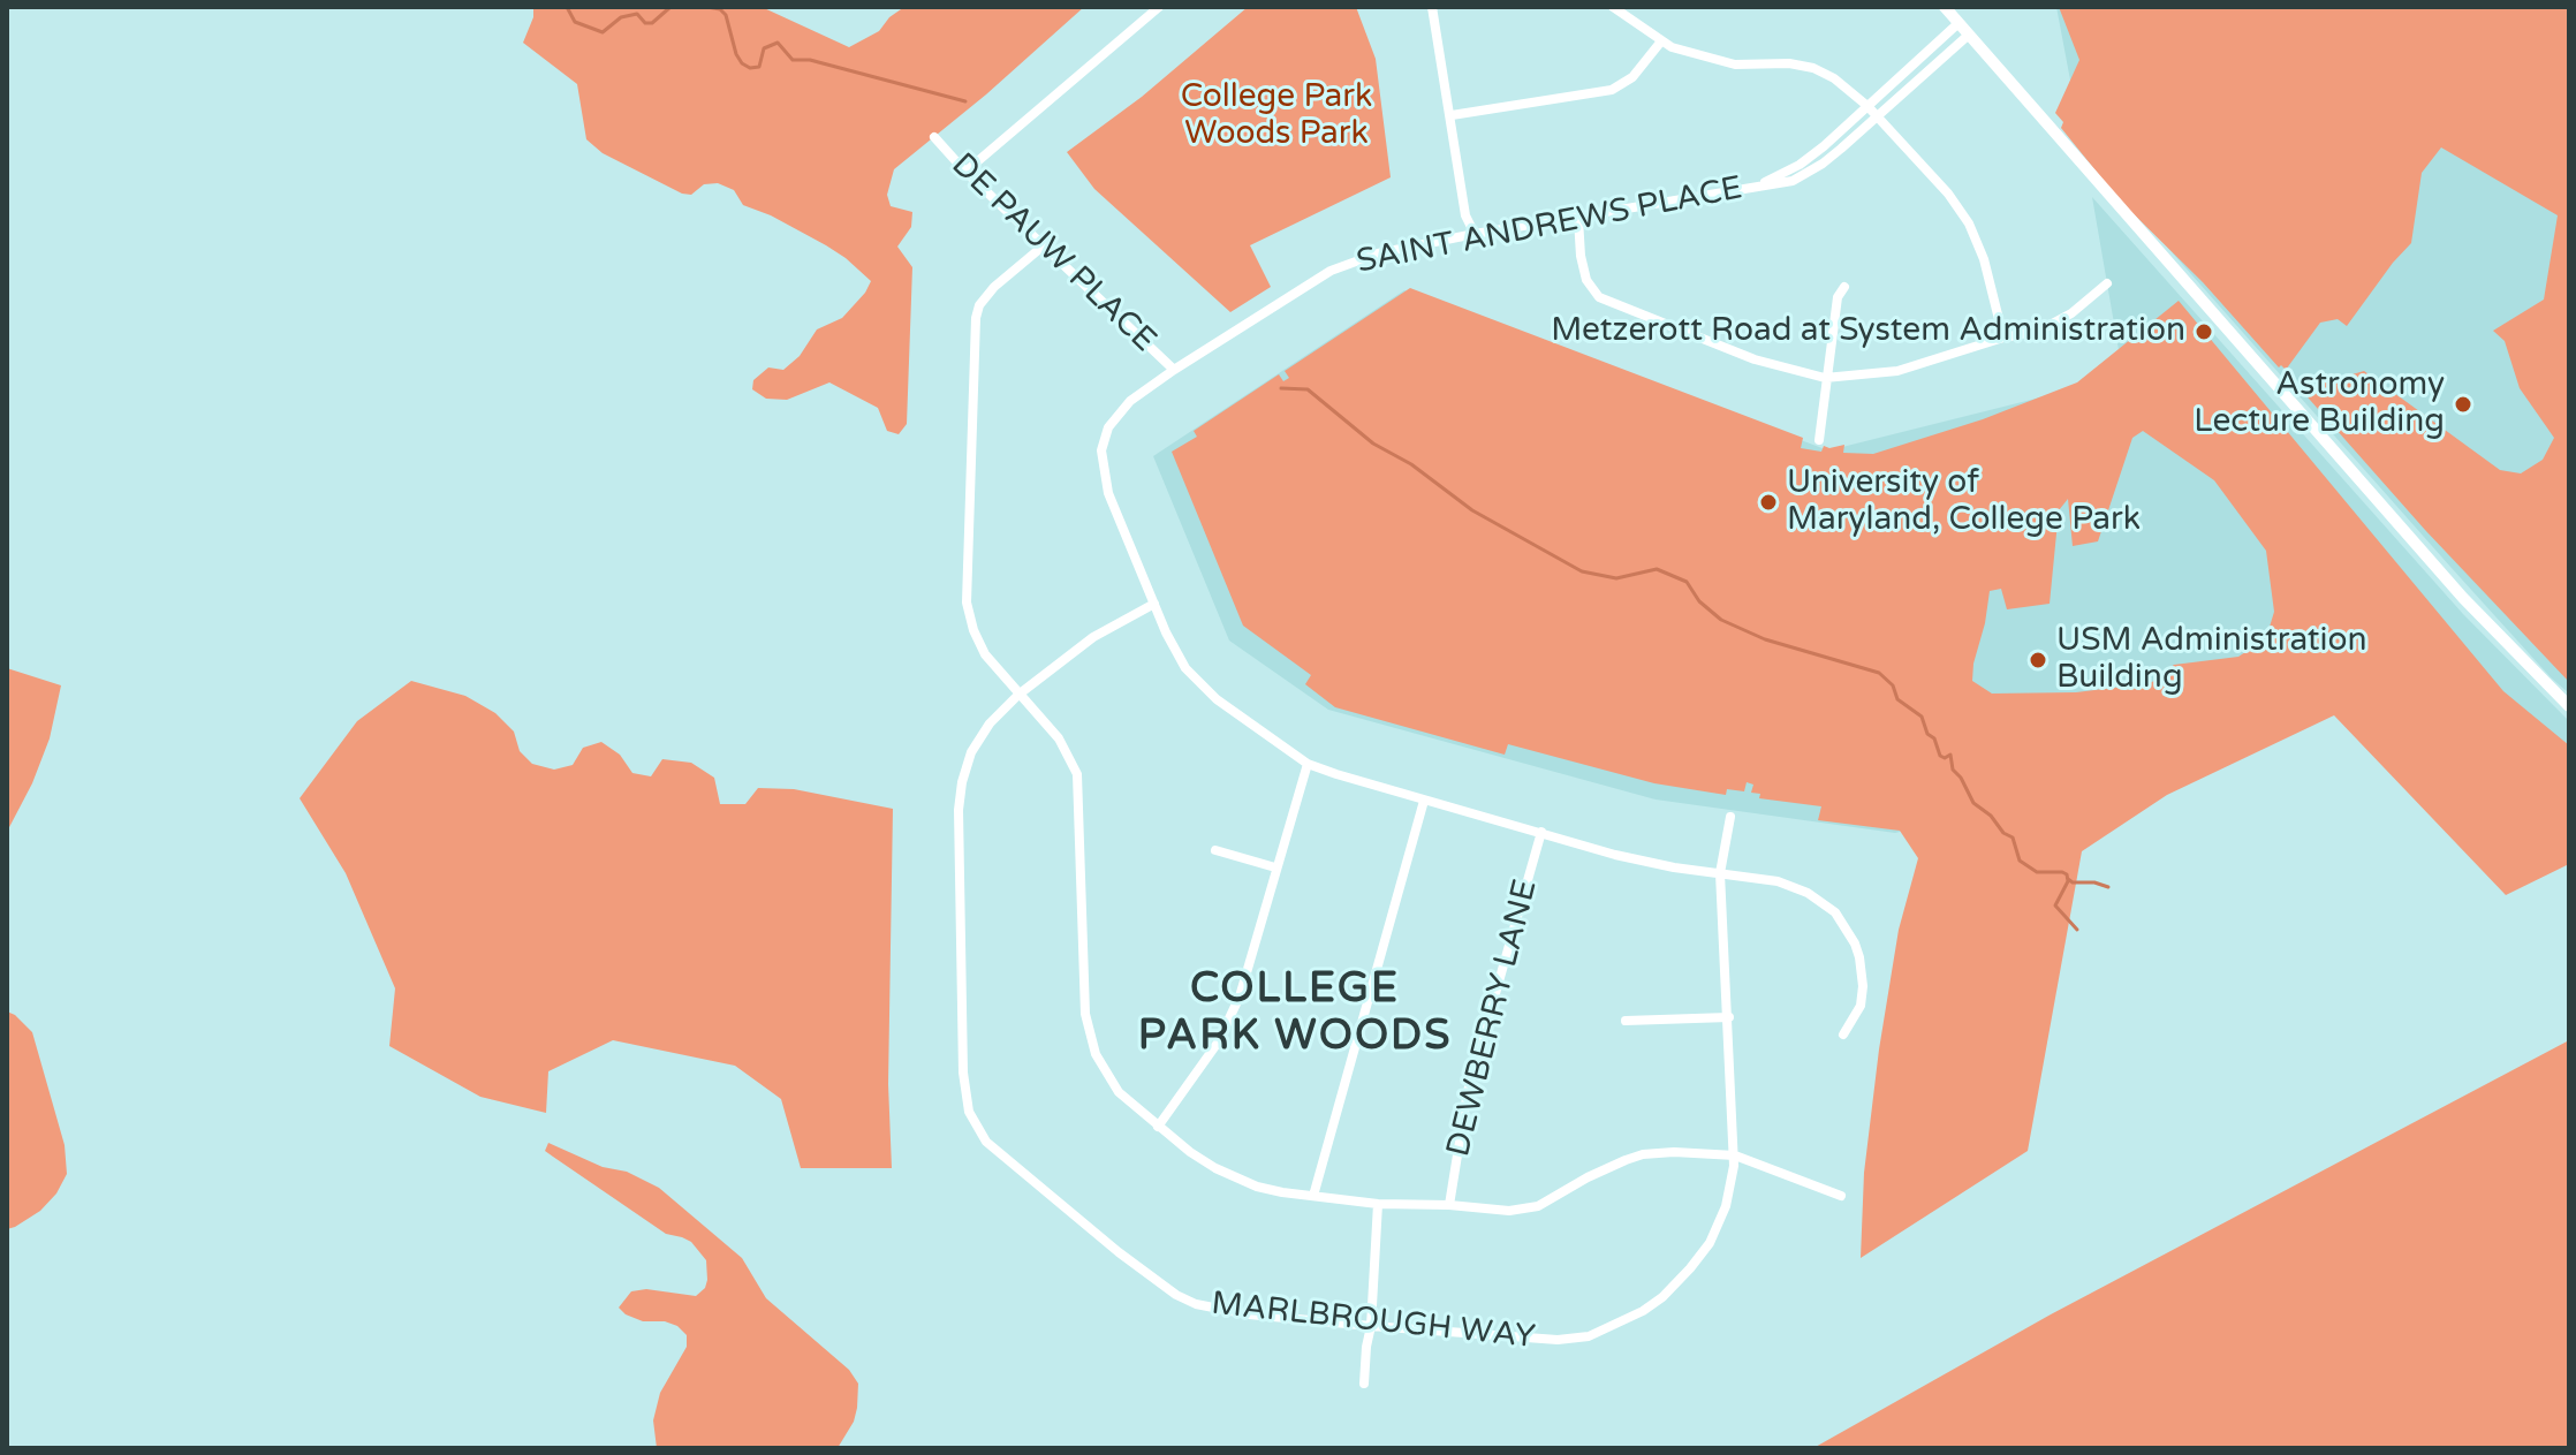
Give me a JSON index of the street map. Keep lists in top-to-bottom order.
{
  "streets": {
    "street": [
      "SAINT ANDREWS PLACE",
      "DE PAUW PLACE",
      "DEWBERRY LANE",
      "MARLBROUGH WAY"
    ]
  },
  "crossings": [
    ["SAINT ANDREWS PLACE", "DE PAUW PLACE"],
    ["SAINT ANDREWS PLACE", "DEWBERRY LANE"],
    ["SAINT ANDREWS PLACE", "MARLBROUGH WAY"]
  ],
  "districts": ["COLLEGE PARK WOODS"],
  "parks": ["College Park Woods Park"],
  "places": [
    "Metzerott Road at System Administration",
    "Astronomy Lecture Building",
    "University of Maryland, College Park",
    "USM Administration Building"
  ]
}
